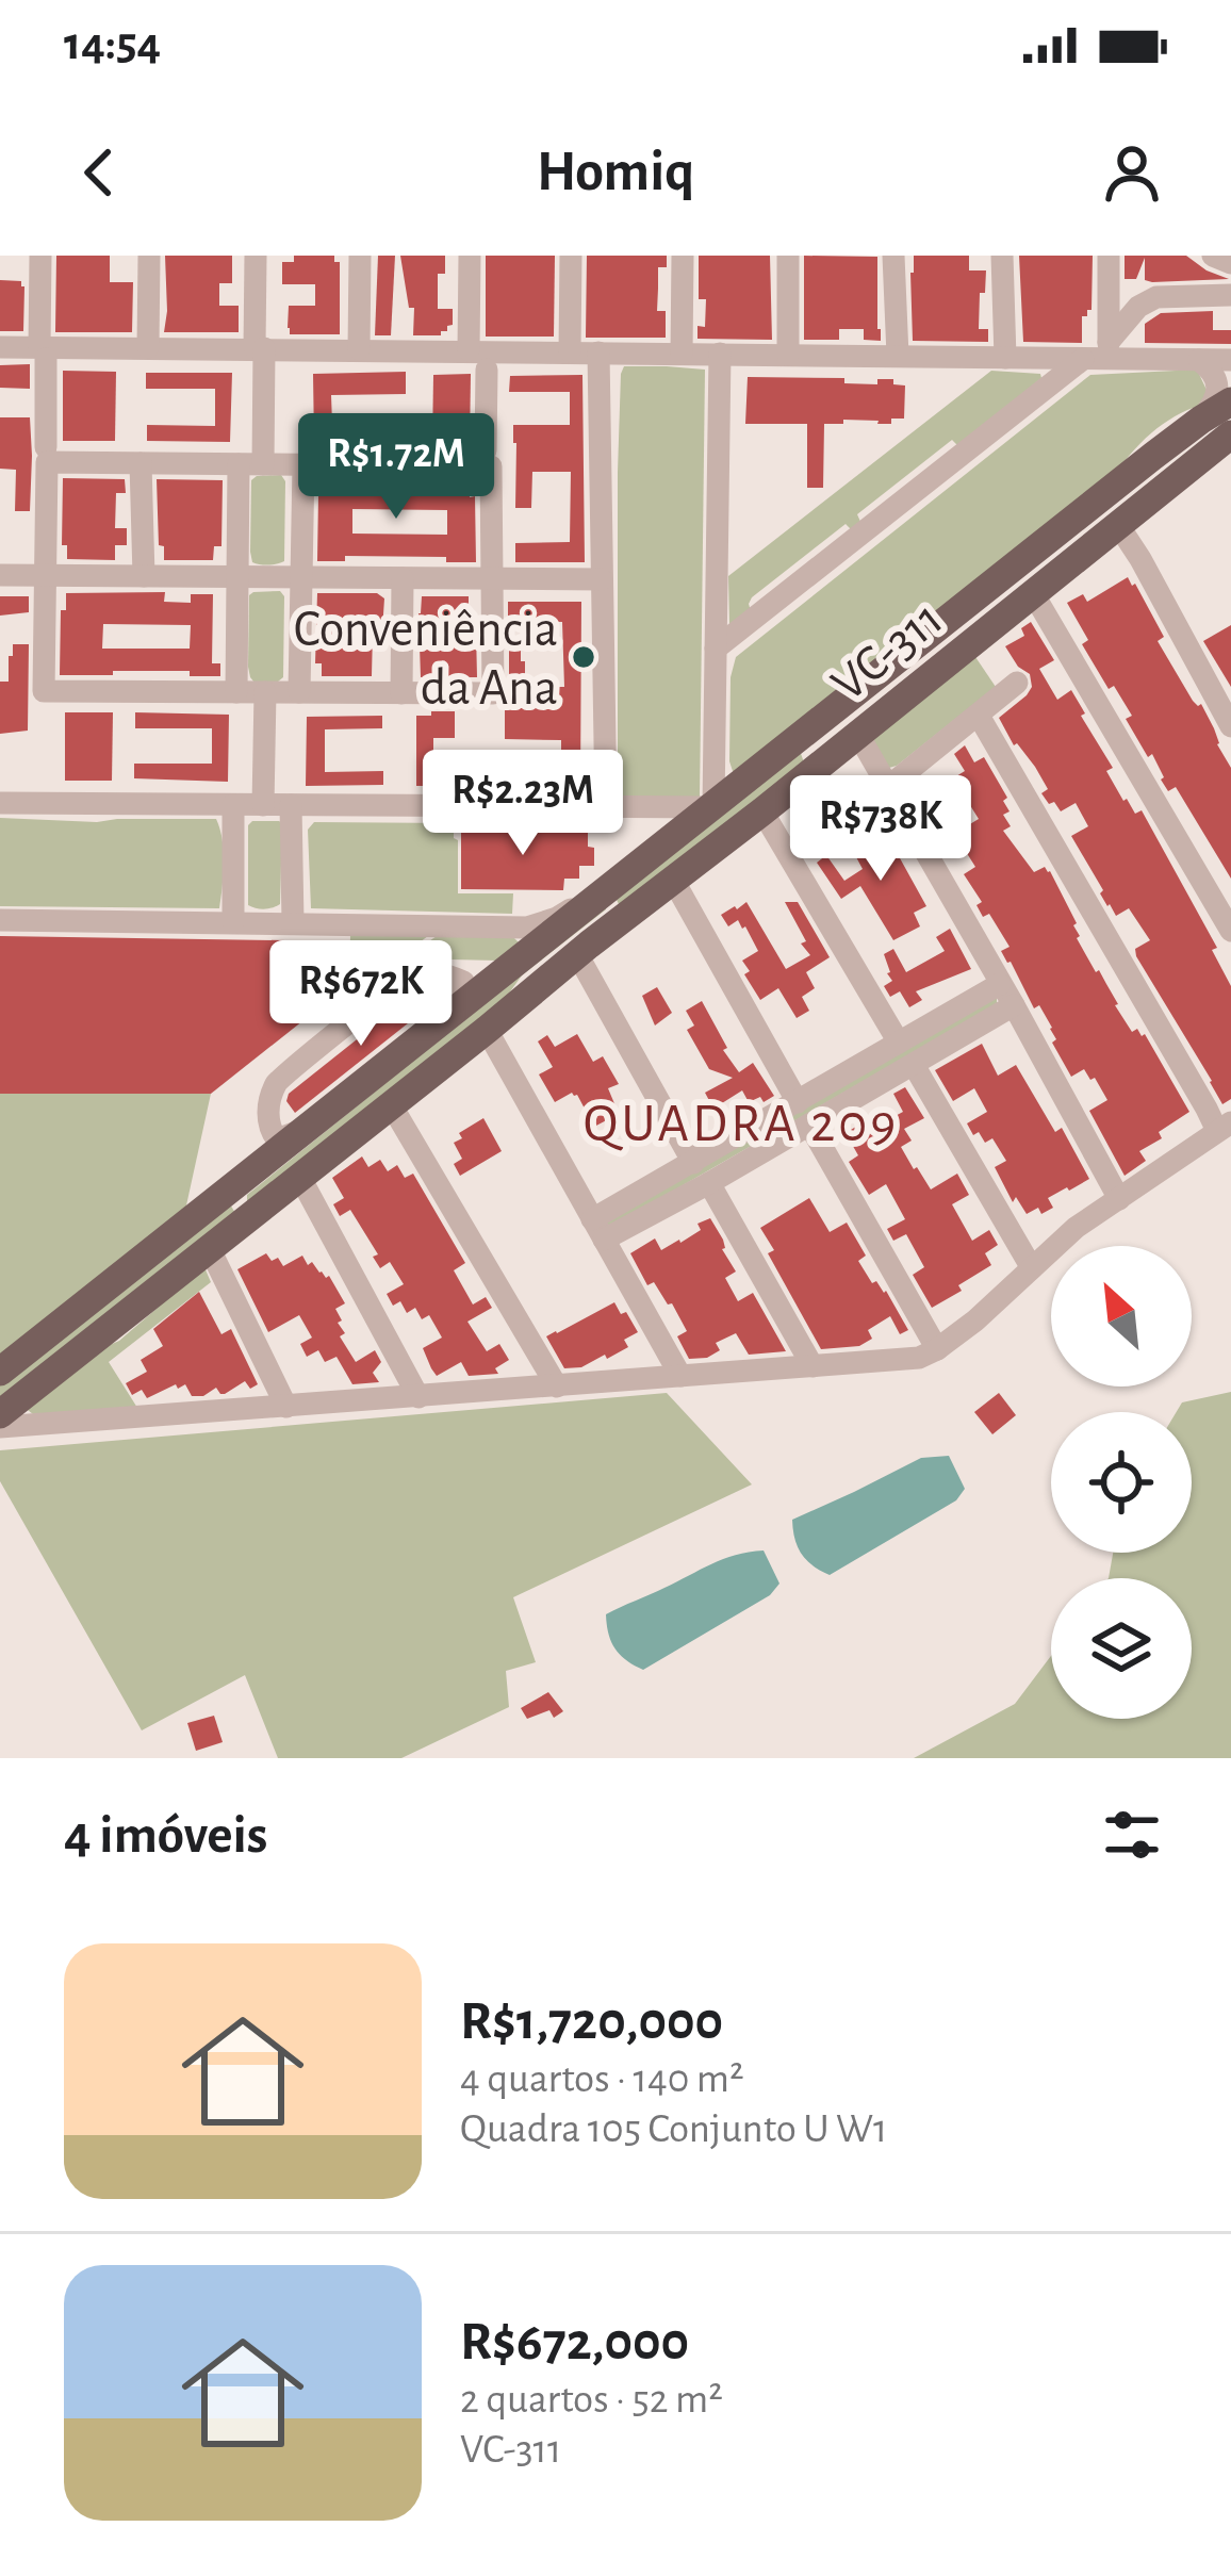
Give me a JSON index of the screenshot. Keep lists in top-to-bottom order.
{
  "streets": {
    "main road": ["VC-311"]
  },
  "districts": ["QUADRA 209"],
  "places": ["Conveniência da Ana"],
  "north": "top left",
  "page": {
    "status": "14:54",
    "header": "Homiq",
    "price": [
      "R$1.72M",
      "R$2.23M",
      "R$738K",
      "R$672K"
    ],
    "heading": "4 imóveis",
    "list": [
      {
        "name": "R$1,720,000",
        "note": "4 quartos · 140 m² · Quadra 105 Conjunto U W1"
      },
      {
        "name": "R$672,000",
        "note": "2 quartos · 52 m² · VC-311"
      }
    ]
  }
}
